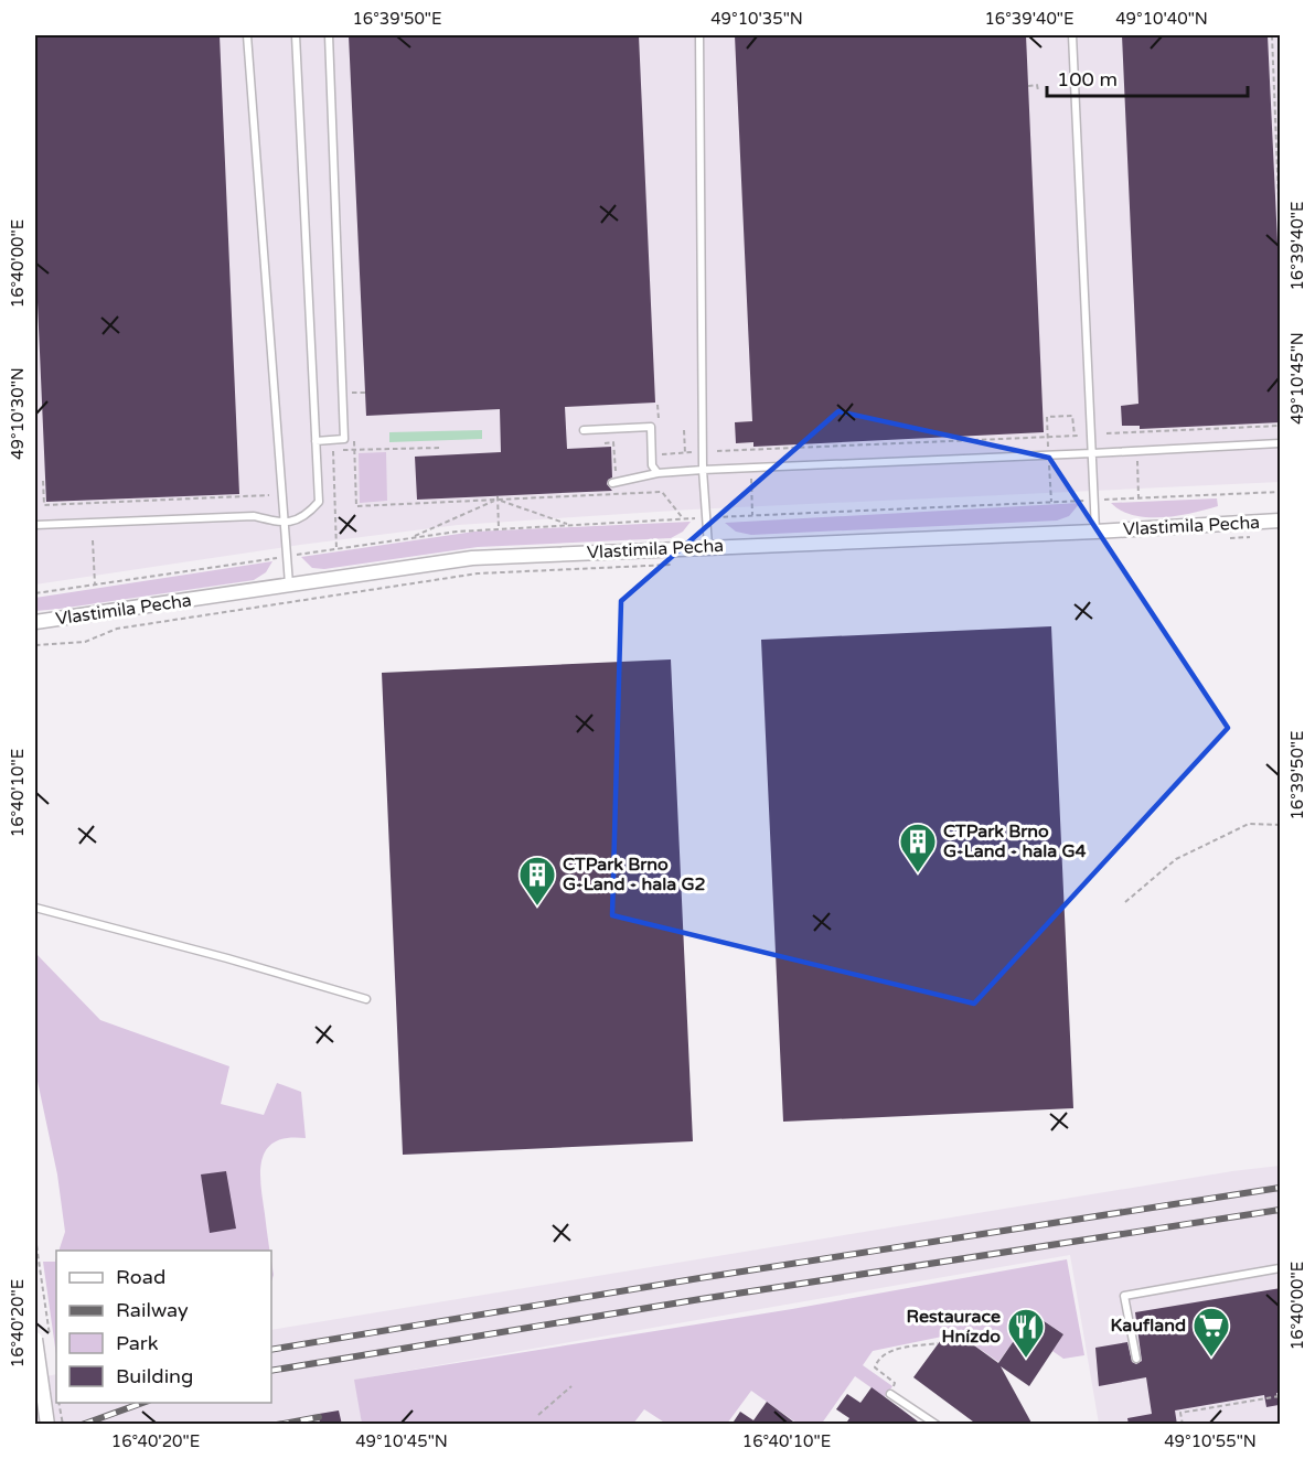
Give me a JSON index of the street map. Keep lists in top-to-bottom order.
{
  "streets": {
    "street": ["Vlastimila Pecha"]
  },
  "places": {
    "building": ["CTPark Brno G-Land - hala G4", "CTPark Brno G-Land - hala G2"],
    "supermarket": ["Kaufland"],
    "restaurant": ["Restaurace Hnízdo"]
  },
  "legend": [
    "Road",
    "Railway",
    "Park",
    "Building"
  ],
  "scale_bar": "100 m",
  "coordinates": [
    "16°39'50\"E",
    "49°10'35\"N",
    "16°39'40\"E",
    "49°10'40\"N",
    "16°40'00\"E",
    "49°10'45\"N",
    "49°10'30\"N",
    "16°40'10\"E",
    "16°40'20\"E",
    "49°10'55\"N"
  ]
}
